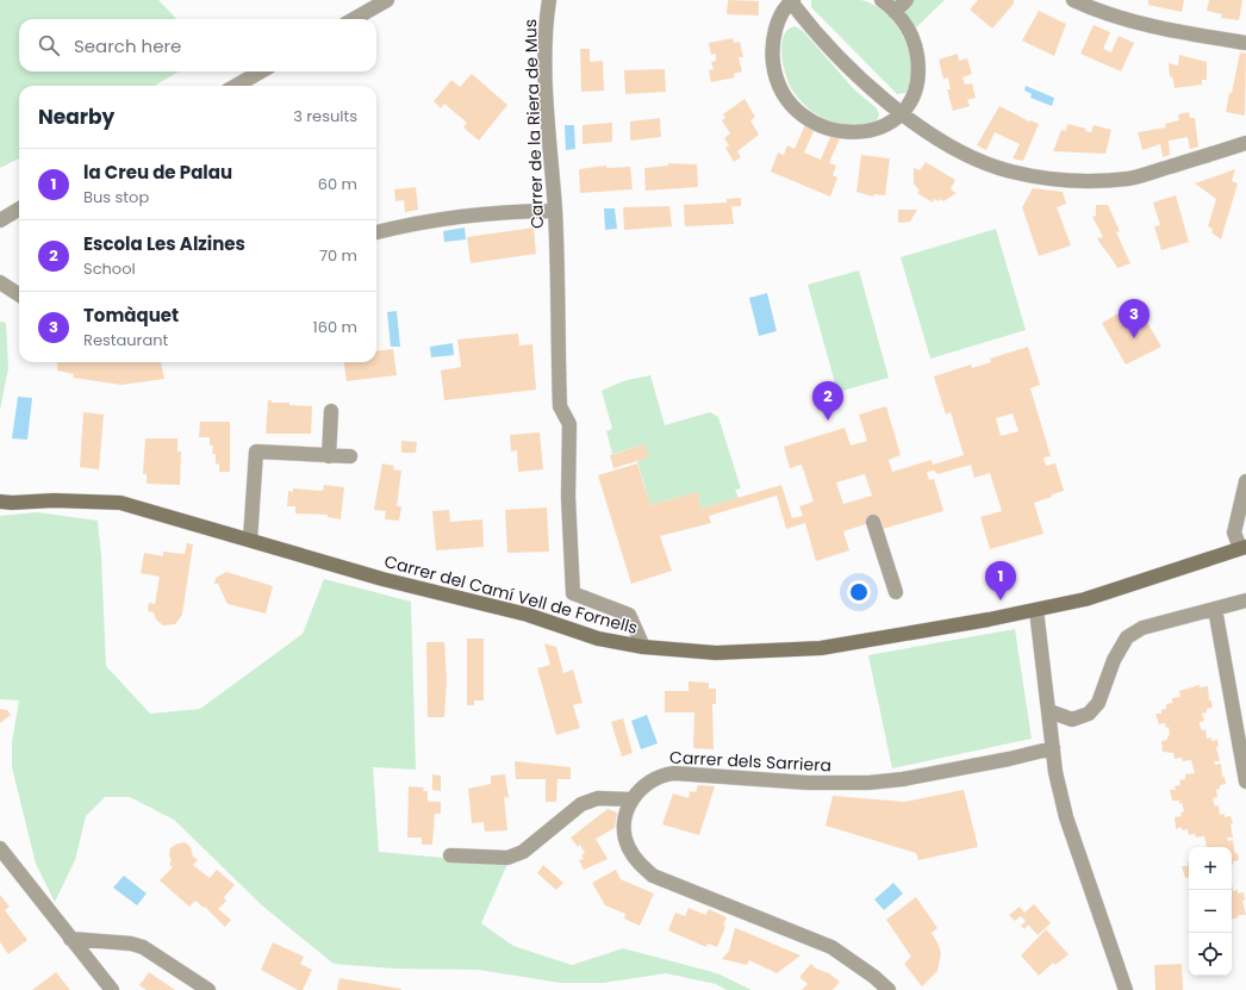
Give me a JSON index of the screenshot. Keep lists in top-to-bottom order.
{
  "streets": {
    "street": ["Carrer de la Riera de Mus", "Carrer del Camí Vell de Fornells", "Carrer dels Sarriera"]
  },
  "crossings": [
    ["Carrer de la Riera de Mus", "Carrer del Camí Vell de Fornells"]
  ],
  "page": {
    "search": "Search here",
    "heading": ["Nearby", "3 results"],
    "list": [
      {
        "mark": "1",
        "name": "la Creu de Palau",
        "note": "Bus stop",
        "value": "60 m"
      },
      {
        "mark": "2",
        "name": "Escola Les Alzines",
        "note": "School",
        "value": "70 m"
      },
      {
        "mark": "3",
        "name": "Tomàquet",
        "note": "Restaurant",
        "value": "160 m"
      }
    ],
    "pins": ["3", "2", "1"],
    "map_buttons": ["+", "−"]
  }
}
